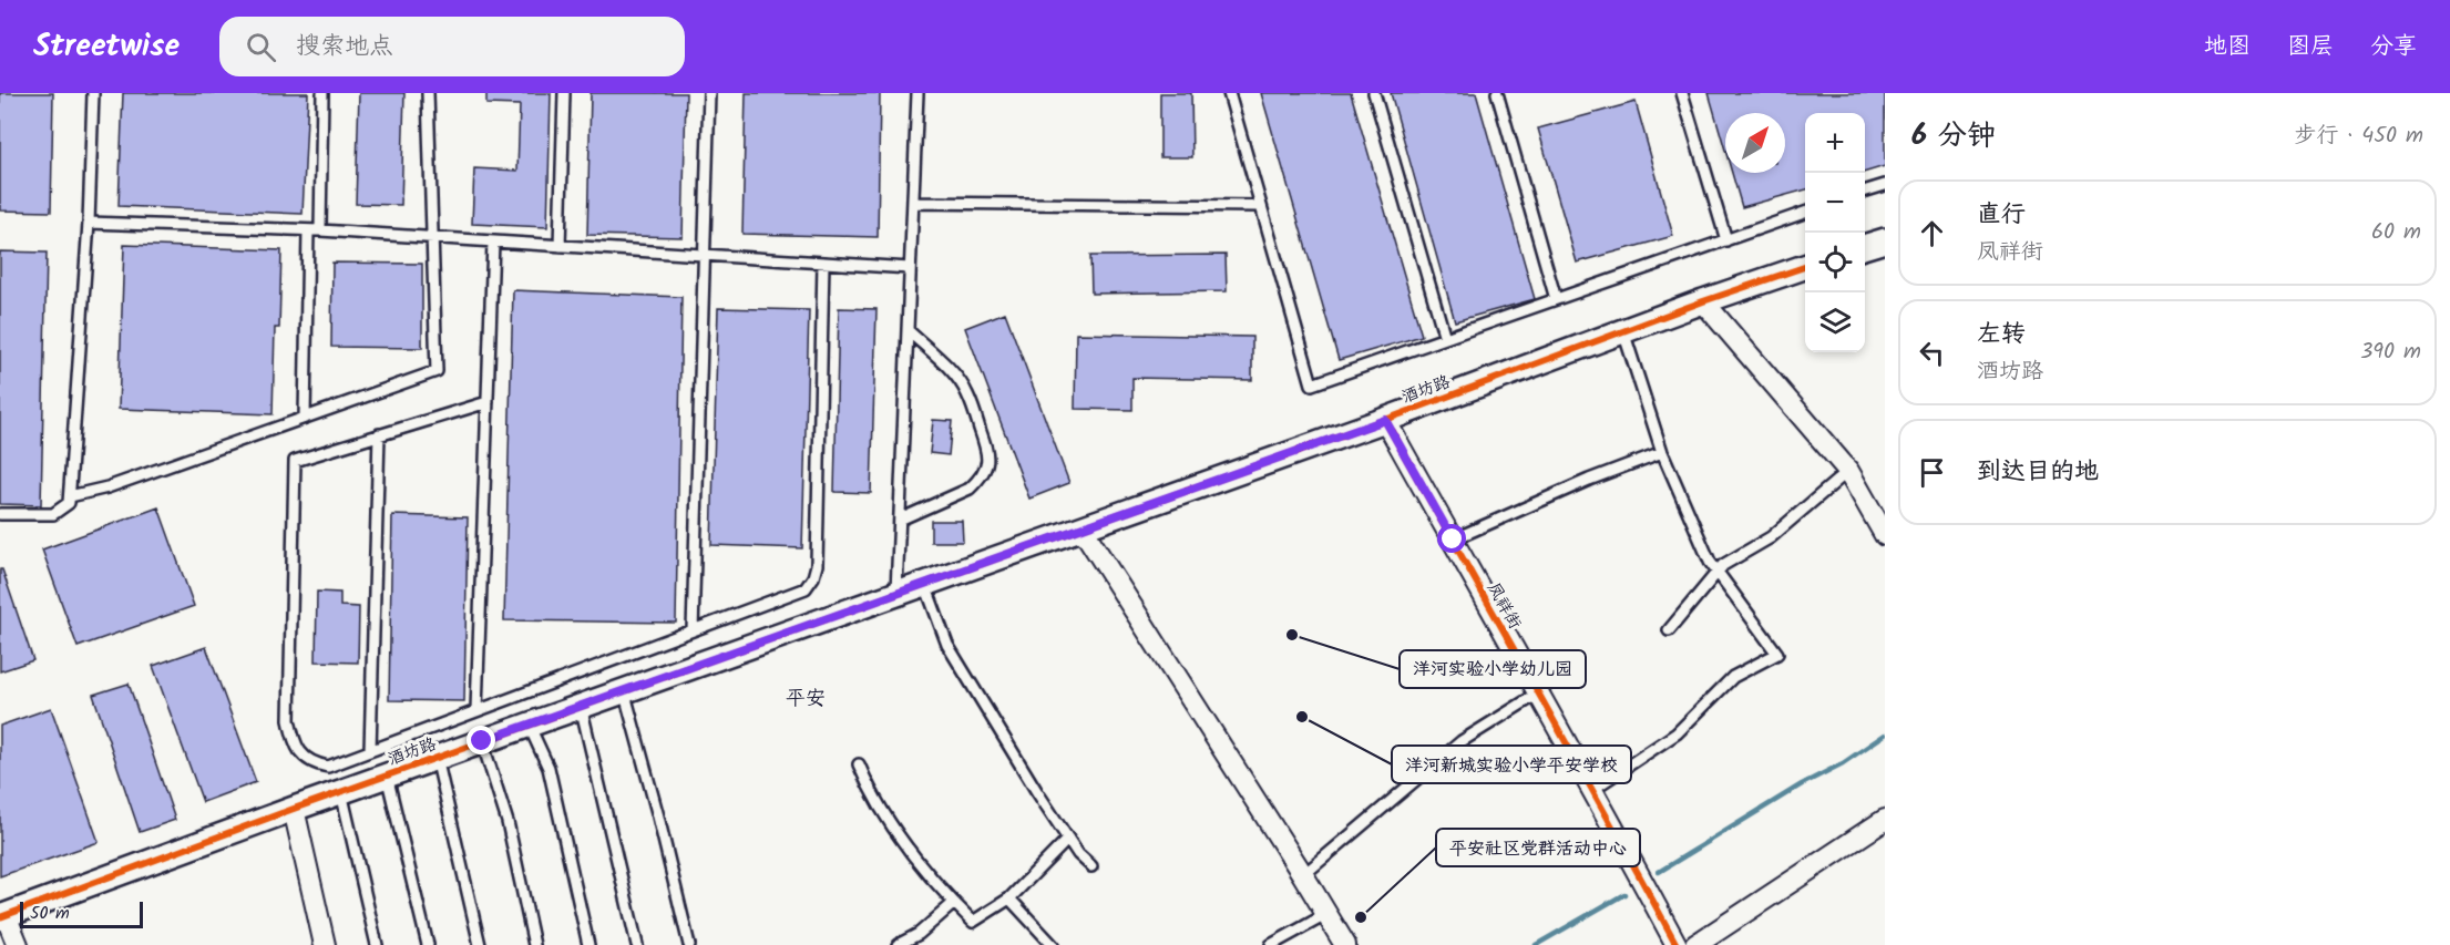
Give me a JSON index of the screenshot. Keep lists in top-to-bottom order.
{
  "streets": {
    "street": ["酒坊路", "凤祥街"]
  },
  "crossings": [
    ["酒坊路", "凤祥街"]
  ],
  "districts": ["平安"],
  "places": ["洋河实验小学幼儿园", "洋河新城实验小学平安学校", "平安社区党群活动中心"],
  "scale_bar": "50 m",
  "north": "top right",
  "page": {
    "header": "Streetwise",
    "search": "搜索地点",
    "nav": ["地图", "图层", "分享"],
    "heading": ["6 分钟", "步行 · 450 m"],
    "map_buttons": ["+", "−"],
    "list": [
      ["直行", "凤祥街", "60 m"],
      ["左转", "酒坊路", "390 m"],
      "到达目的地"
    ],
    "scale": "50 m"
  }
}
